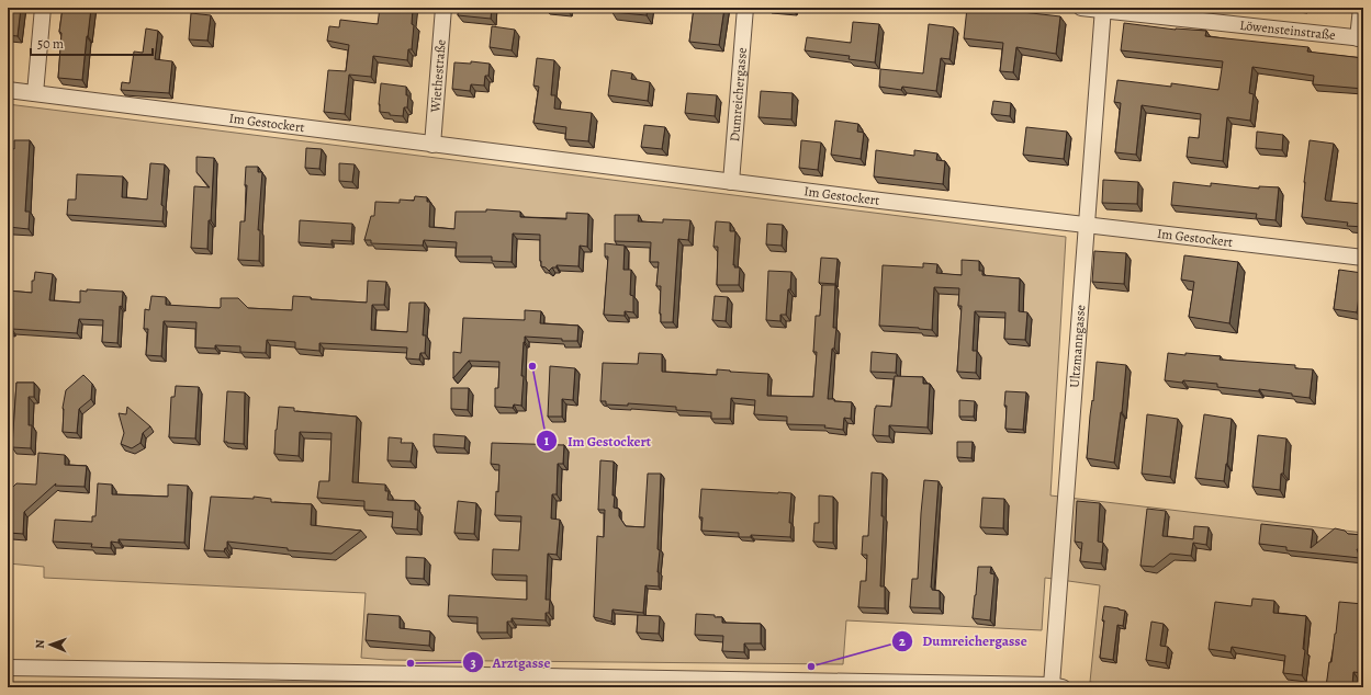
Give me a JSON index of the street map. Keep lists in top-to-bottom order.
{
  "streets": {
    "street": [
      "Löwensteinstraße",
      "Wiethestraße",
      "Dumreichergasse",
      "Im Gestockert",
      "Ultzmanngasse"
    ]
  },
  "crossings": [
    ["Löwensteinstraße", "Ultzmanngasse"],
    ["Wiethestraße", "Im Gestockert"],
    ["Dumreichergasse", "Im Gestockert"],
    ["Im Gestockert", "Ultzmanngasse"]
  ],
  "places": ["Im Gestockert", "Arztgasse", "Dumreichergasse"],
  "scale_bar": "50 m",
  "north": "left"
}
